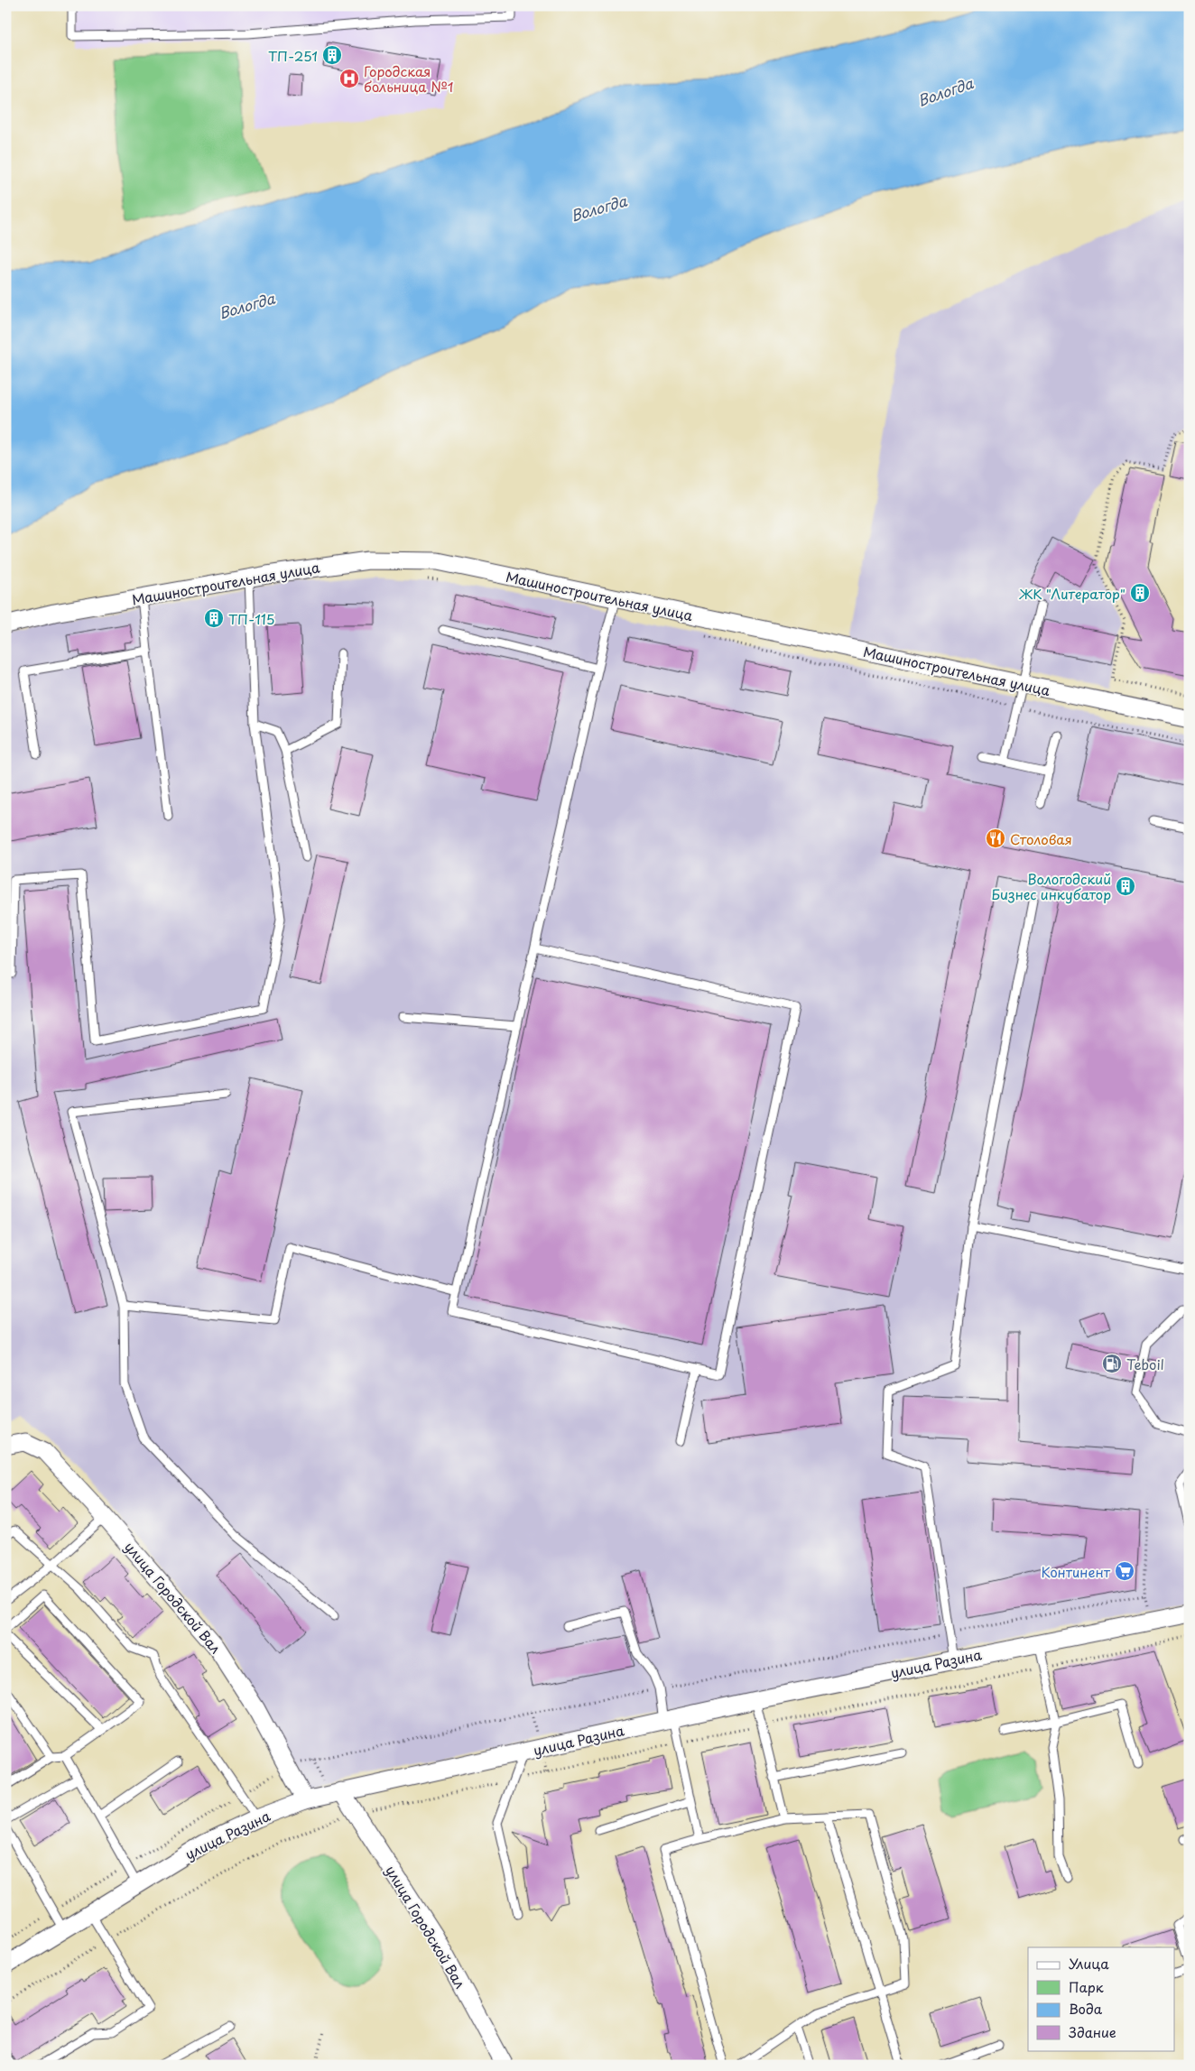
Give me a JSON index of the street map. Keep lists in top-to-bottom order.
{
  "streets": {
    "street": ["Машиностроительная улица", "улица Городской Вал", "улица Разина"]
  },
  "crossings": [
    ["улица Городской Вал", "улица Разина"]
  ],
  "water": ["Вологда"],
  "places": {
    "building": [
      "ТП-251",
      "ЖК \"Литератор\"",
      "ТП-115",
      "Вологодский Бизнес инкубатор"
    ],
    "hospital": ["Городская больница №1"],
    "restaurant": ["Столовая"],
    "fuel station": ["Teboil"],
    "supermarket": ["Континент"]
  },
  "legend": [
    "Улица",
    "Парк",
    "Вода",
    "Здание"
  ]
}
